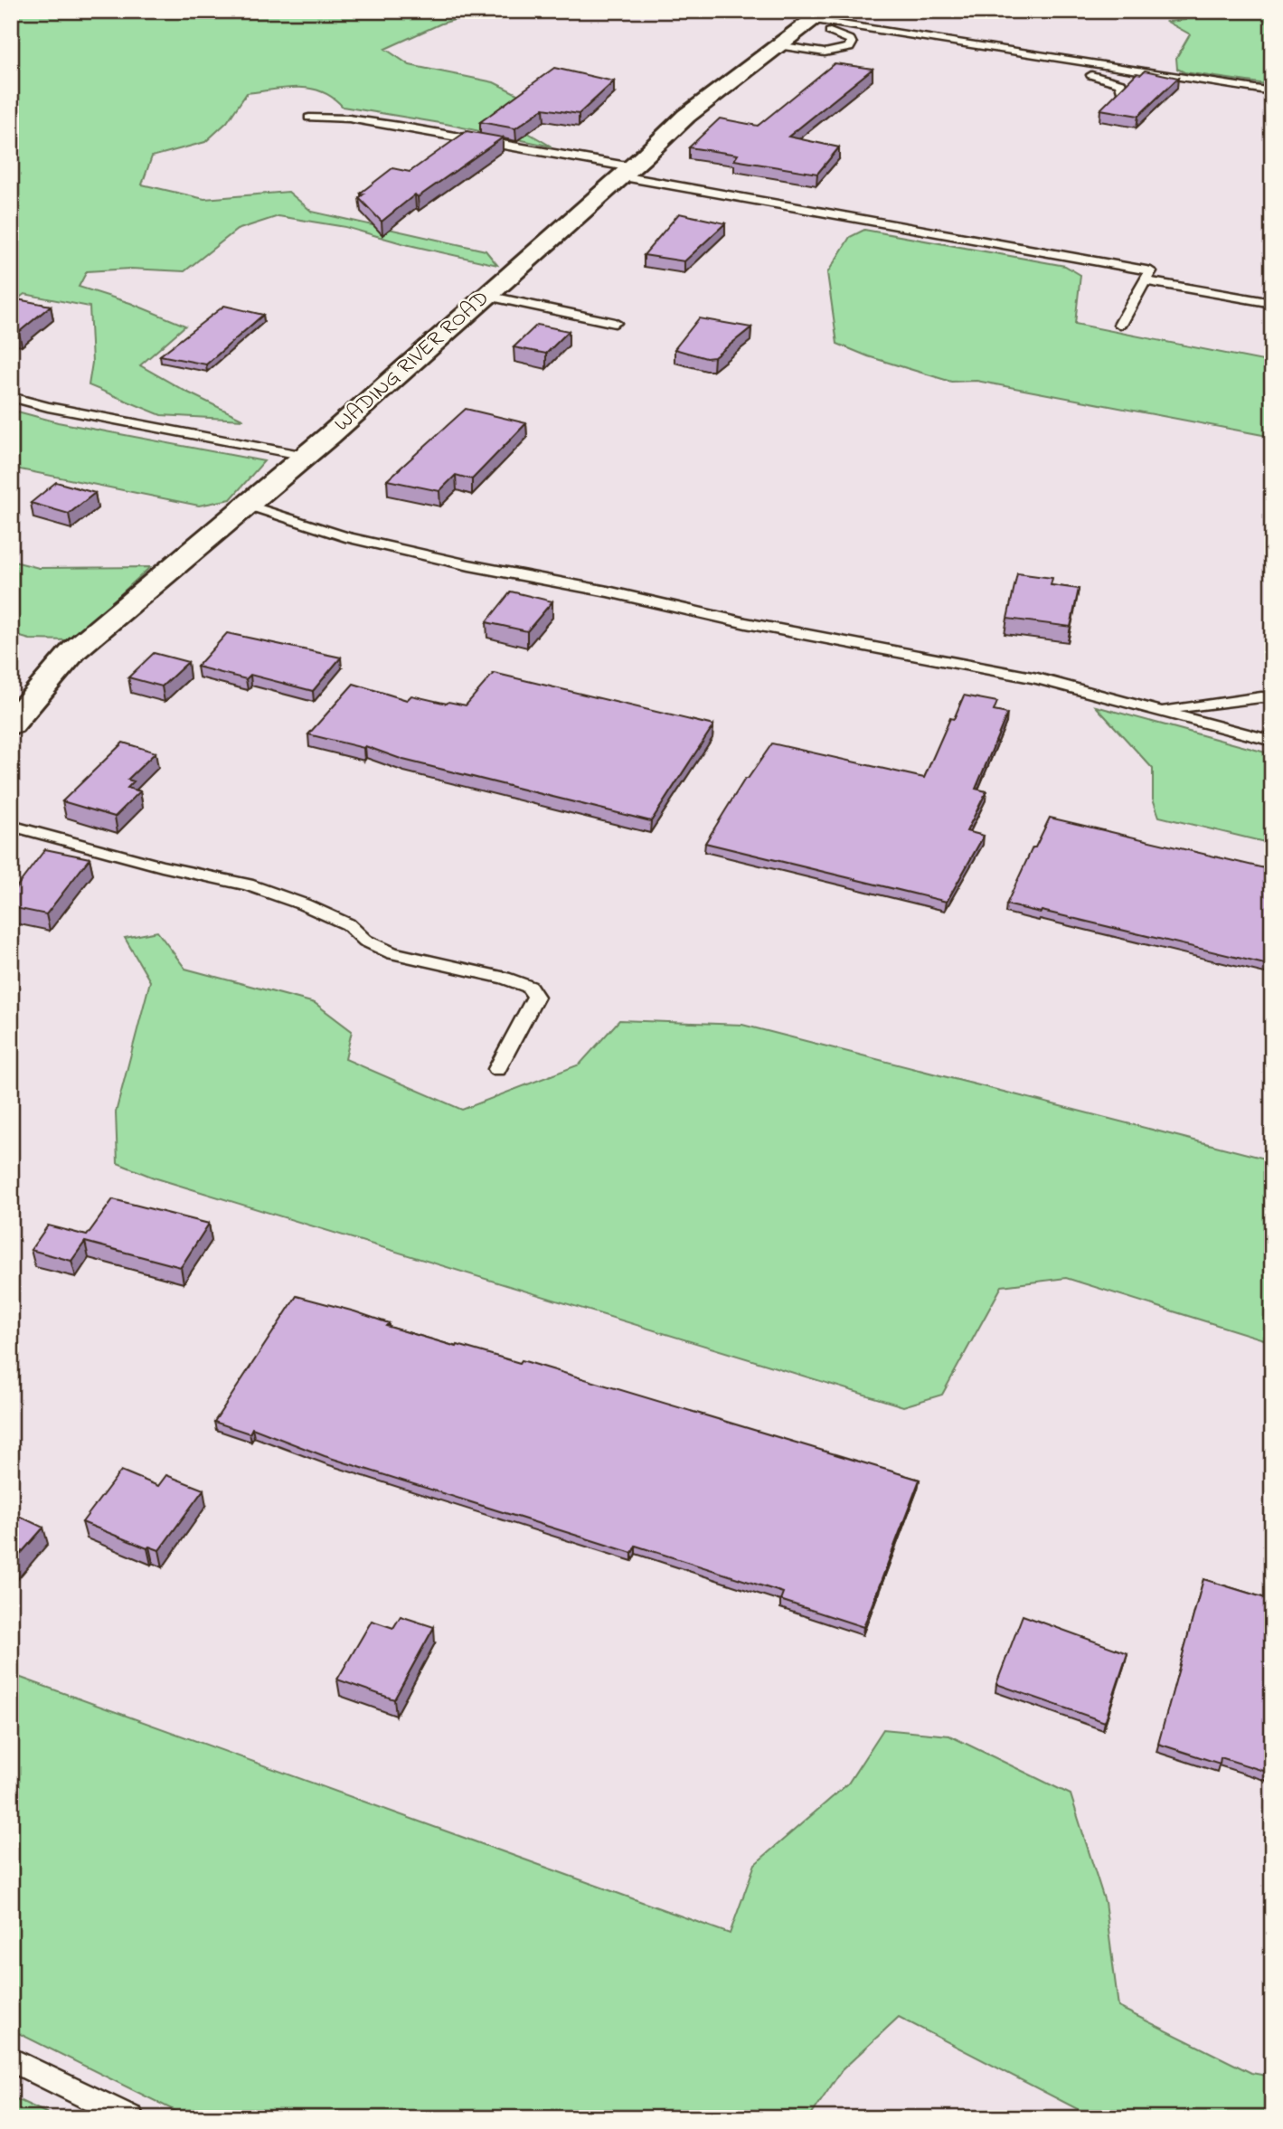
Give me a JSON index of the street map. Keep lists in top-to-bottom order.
{
  "streets": {
    "main road": ["WADING RIVER ROAD"]
  }
}
